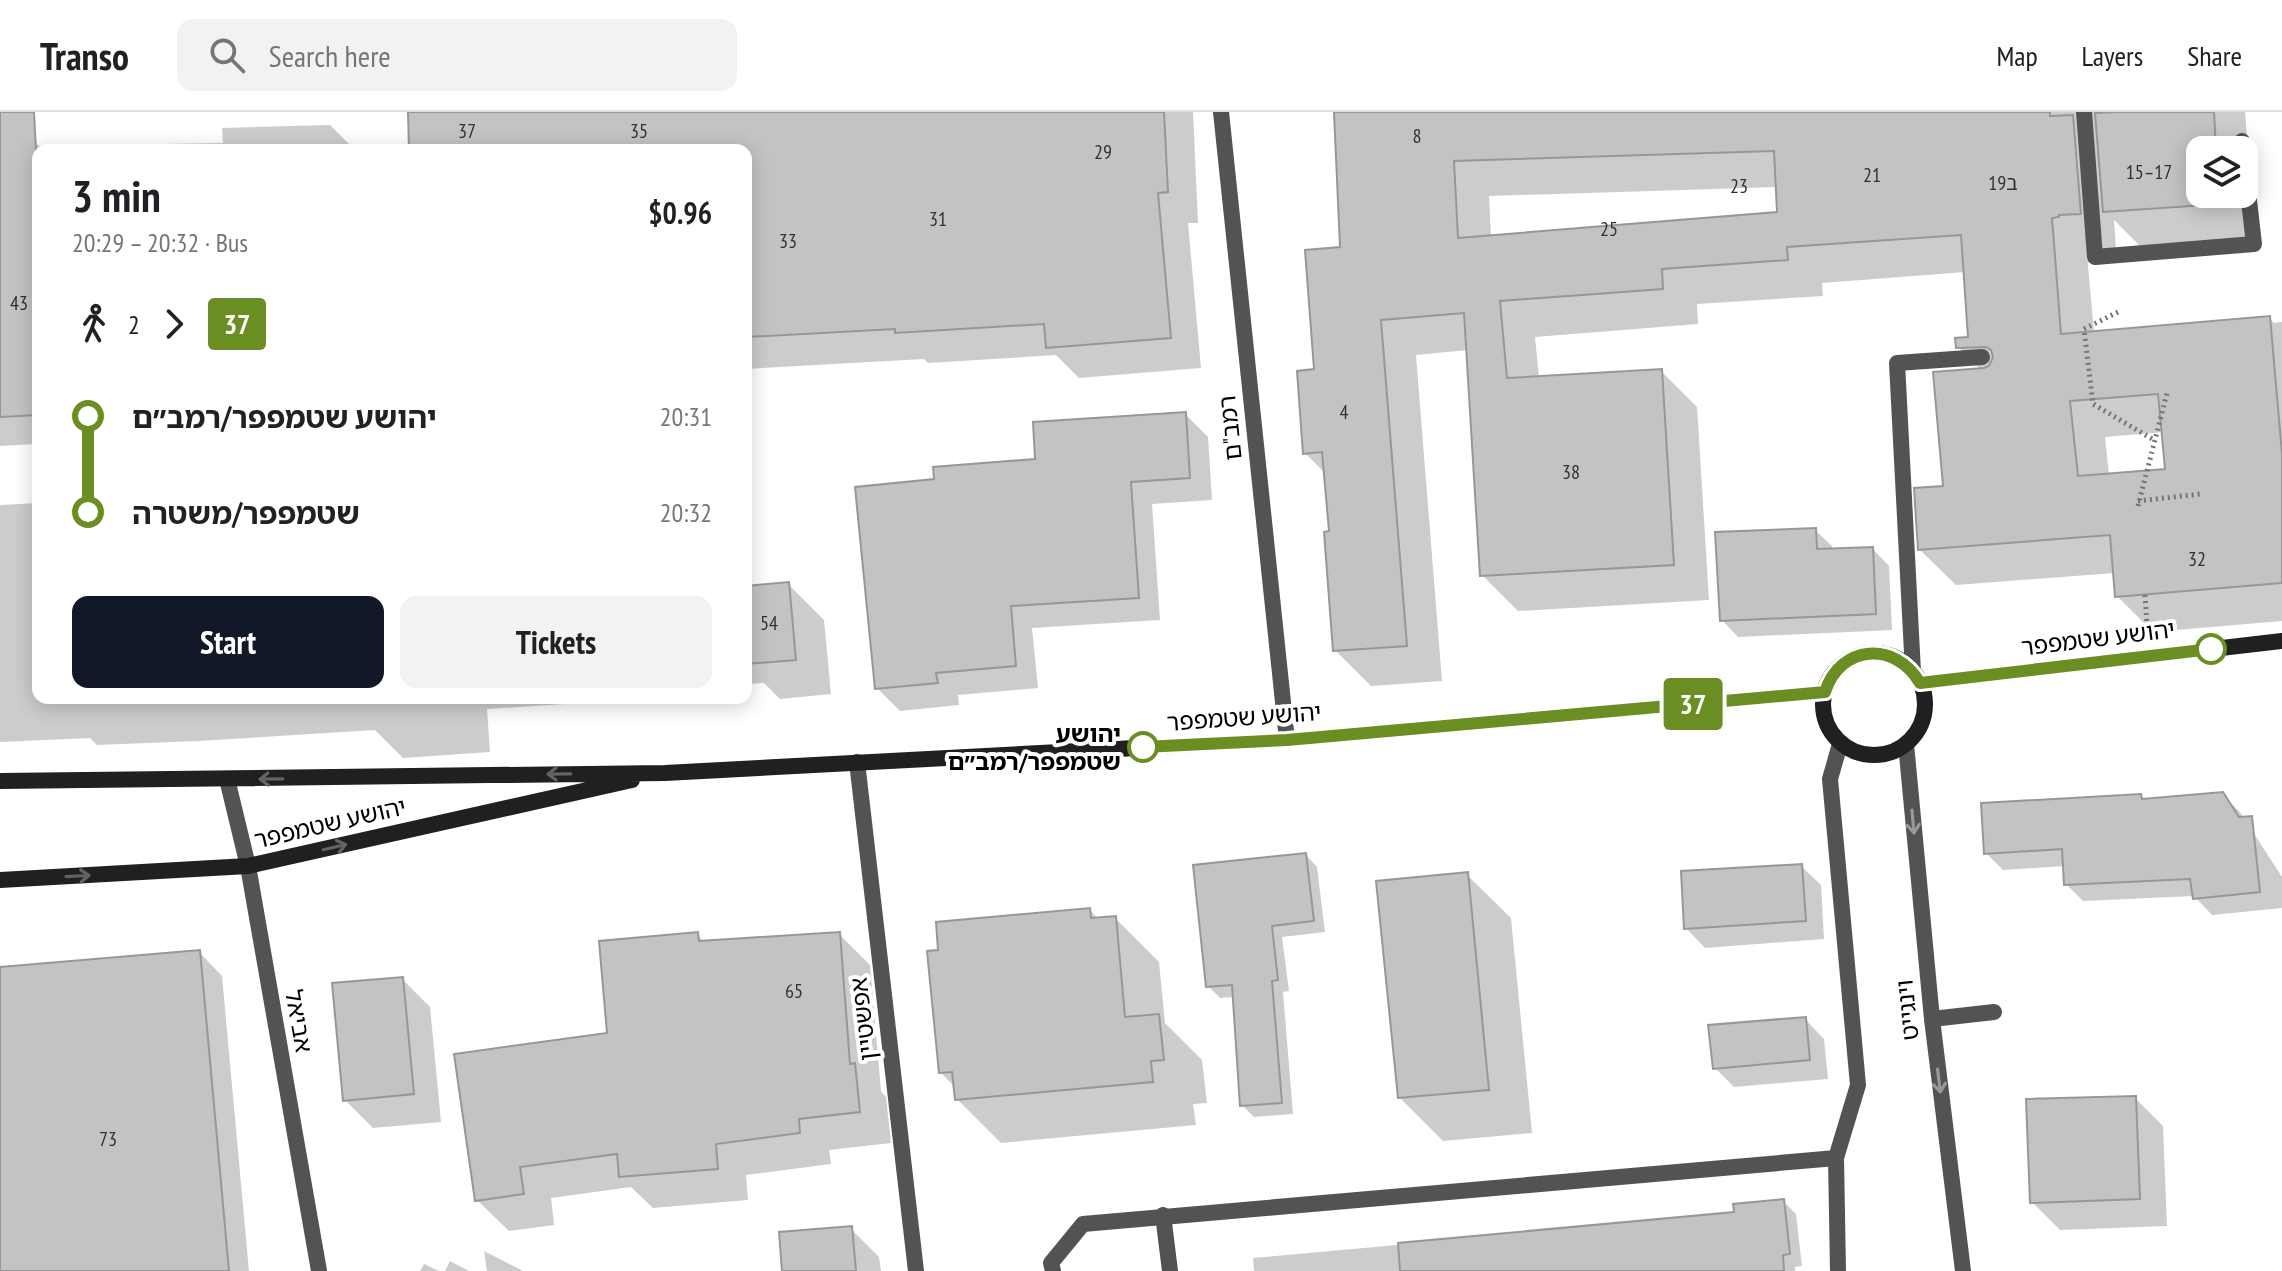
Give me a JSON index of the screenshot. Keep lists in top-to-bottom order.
{
  "streets": {
    "street": [
      "רמב\"ם",
      "יהושע שטמפפר",
      "וינגייט",
      "אפשטיין",
      "אביאל"
    ]
  },
  "crossings": [
    ["רמב\"ם", "יהושע שטמפפר"],
    ["יהושע שטמפפר", "וינגייט"],
    ["יהושע שטמפפר", "אפשטיין"],
    ["יהושע שטמפפר", "אביאל"]
  ],
  "places": ["יהושע שטמפפר/רמב״ם"],
  "lines": ["bus line 37"],
  "house_numbers": [
    "37",
    "35",
    "8",
    "29",
    "15–17",
    "21",
    "19ב",
    "23",
    "31",
    "25",
    "33",
    "43",
    "4",
    "38",
    "32",
    "54",
    "65",
    "73"
  ],
  "page": {
    "header": "Transo",
    "search": "Search here",
    "nav": ["Map", "Layers", "Share"],
    "on_map": "37",
    "heading": ["3 min", "20:29 – 20:32 · Bus", "$0.96"],
    "legs": ["2", "37"],
    "list": [
      {
        "name": "יהושע שטמפפר/רמב״ם",
        "value": "20:31"
      },
      {
        "name": "שטמפפר/משטרה",
        "value": "20:32"
      }
    ],
    "buttons": ["Start", "Tickets"]
  }
}
